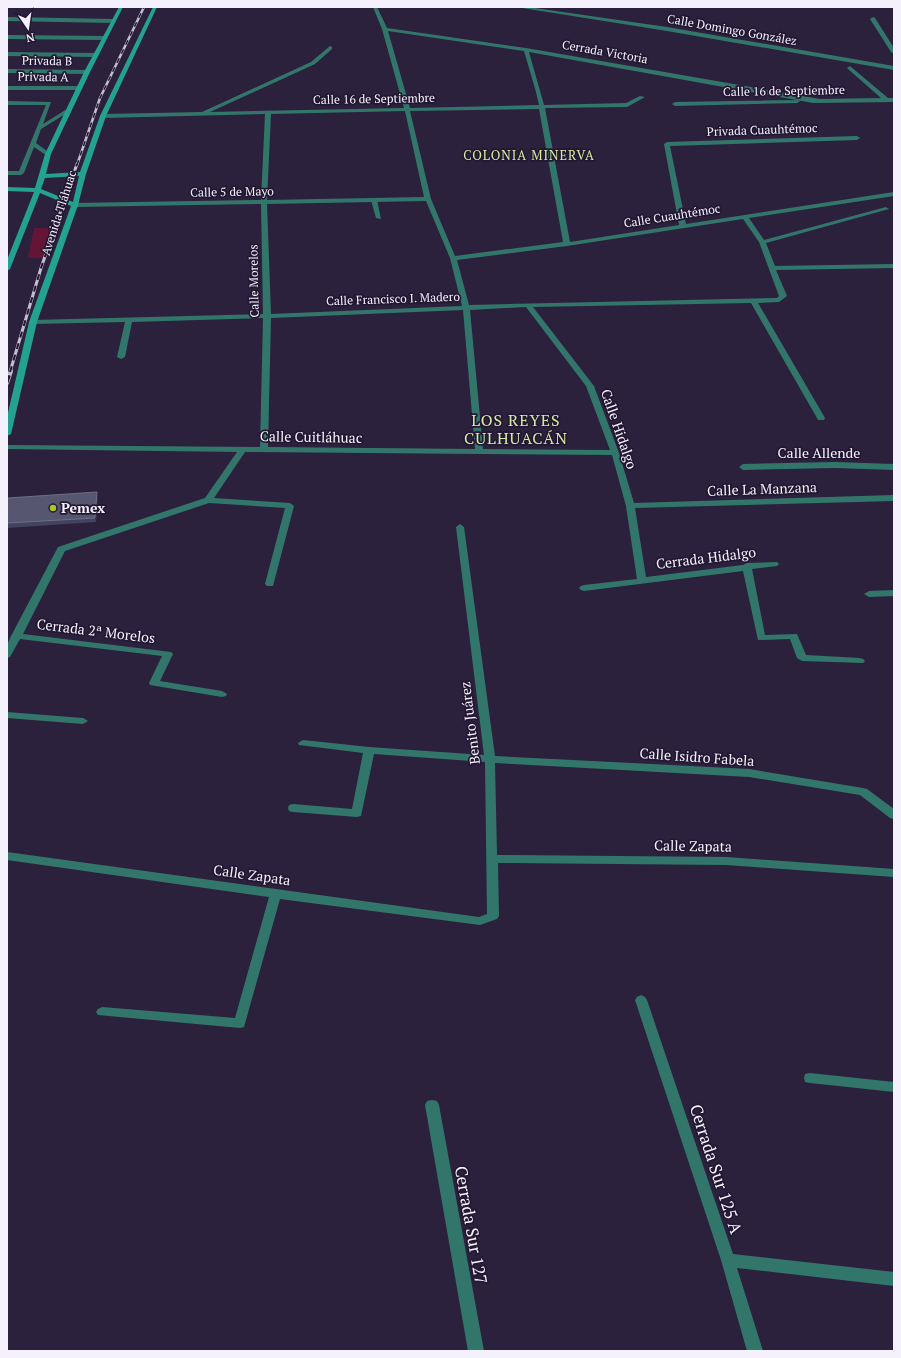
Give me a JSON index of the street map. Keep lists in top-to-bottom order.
{
  "streets": {
    "main road": ["Calle 5 de Mayo", "Avenida Tláhuac"],
    "street": [
      "Calle Domingo González",
      "Cerrada Victoria",
      "Privada B",
      "Privada A",
      "Calle 16 de Septiembre",
      "Privada Cuauhtémoc",
      "Calle Cuauhtémoc",
      "Calle Morelos",
      "Calle Francisco I. Madero",
      "Calle Hidalgo",
      "Calle Cuitláhuac",
      "Calle Allende",
      "Calle La Manzana",
      "Cerrada Hidalgo",
      "Cerrada 2ª Morelos",
      "Benito Juárez",
      "Calle Isidro Fabela",
      "Calle Zapata",
      "Cerrada Sur 125 A",
      "Cerrada Sur 127"
    ]
  },
  "crossings": [
    ["Cerrada Victoria", "Calle 16 de Septiembre"],
    ["Privada B", "Avenida Tláhuac"],
    ["Privada A", "Avenida Tláhuac"],
    ["Calle 16 de Septiembre", "Avenida Tláhuac"],
    ["Calle 16 de Septiembre", "Calle Morelos"],
    ["Privada Cuauhtémoc", "Calle Cuauhtémoc"],
    ["Calle 5 de Mayo", "Avenida Tláhuac"],
    ["Calle 5 de Mayo", "Calle Morelos"],
    ["Avenida Tláhuac", "Calle Francisco I. Madero"],
    ["Calle Cuauhtémoc", "Calle Francisco I. Madero"],
    ["Calle Morelos", "Calle Francisco I. Madero"],
    ["Calle Morelos", "Calle Cuitláhuac"],
    ["Calle Francisco I. Madero", "Calle Hidalgo"],
    ["Calle Hidalgo", "Calle Cuitláhuac"],
    ["Calle Hidalgo", "Calle La Manzana"],
    ["Calle Hidalgo", "Cerrada Hidalgo"],
    ["Benito Juárez", "Calle Isidro Fabela"],
    ["Benito Juárez", "Calle Zapata"]
  ],
  "districts": ["COLONIA MINERVA", "LOS REYES CULHUACÁN"],
  "places": ["Pemex"],
  "north": "bottom"
}
